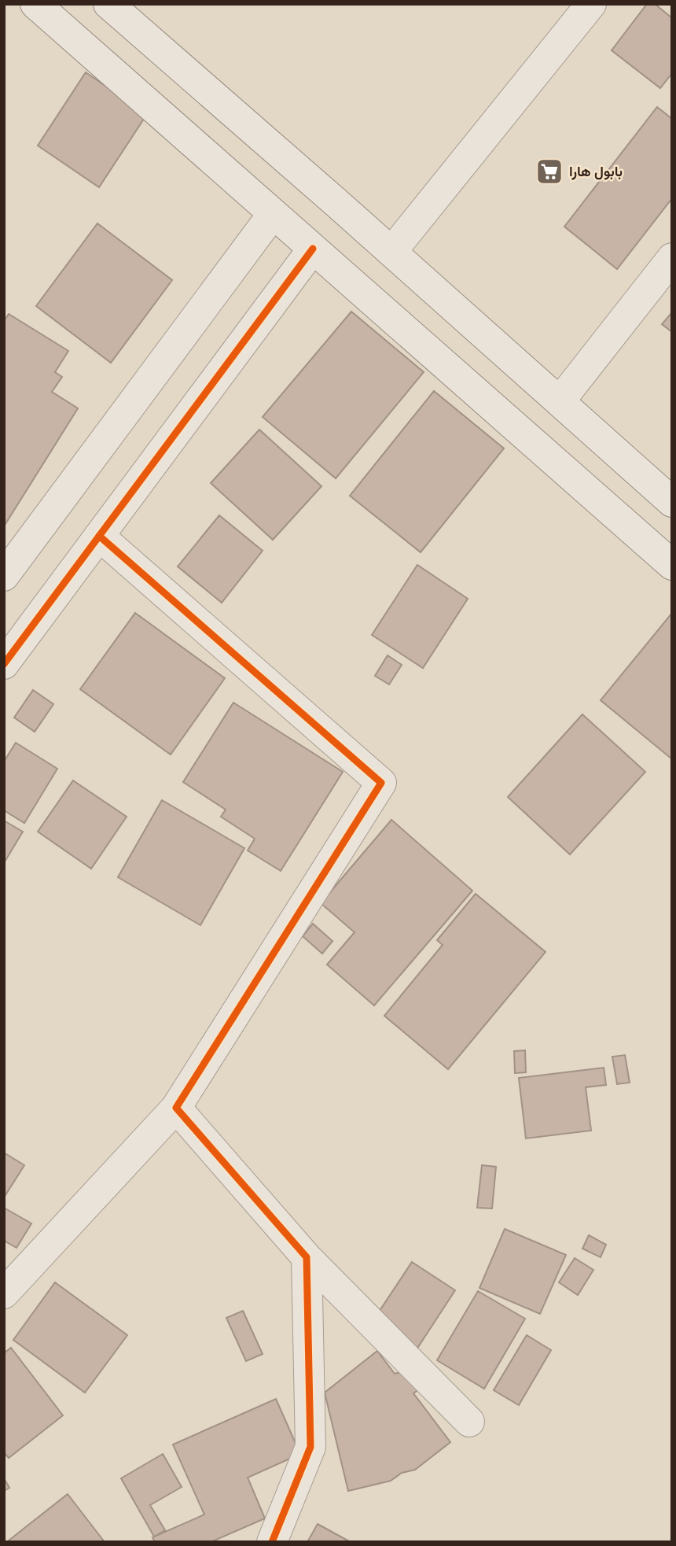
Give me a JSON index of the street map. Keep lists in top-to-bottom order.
{
  "places": {
    "supermarket": ["بابول هارا"]
  }
}
